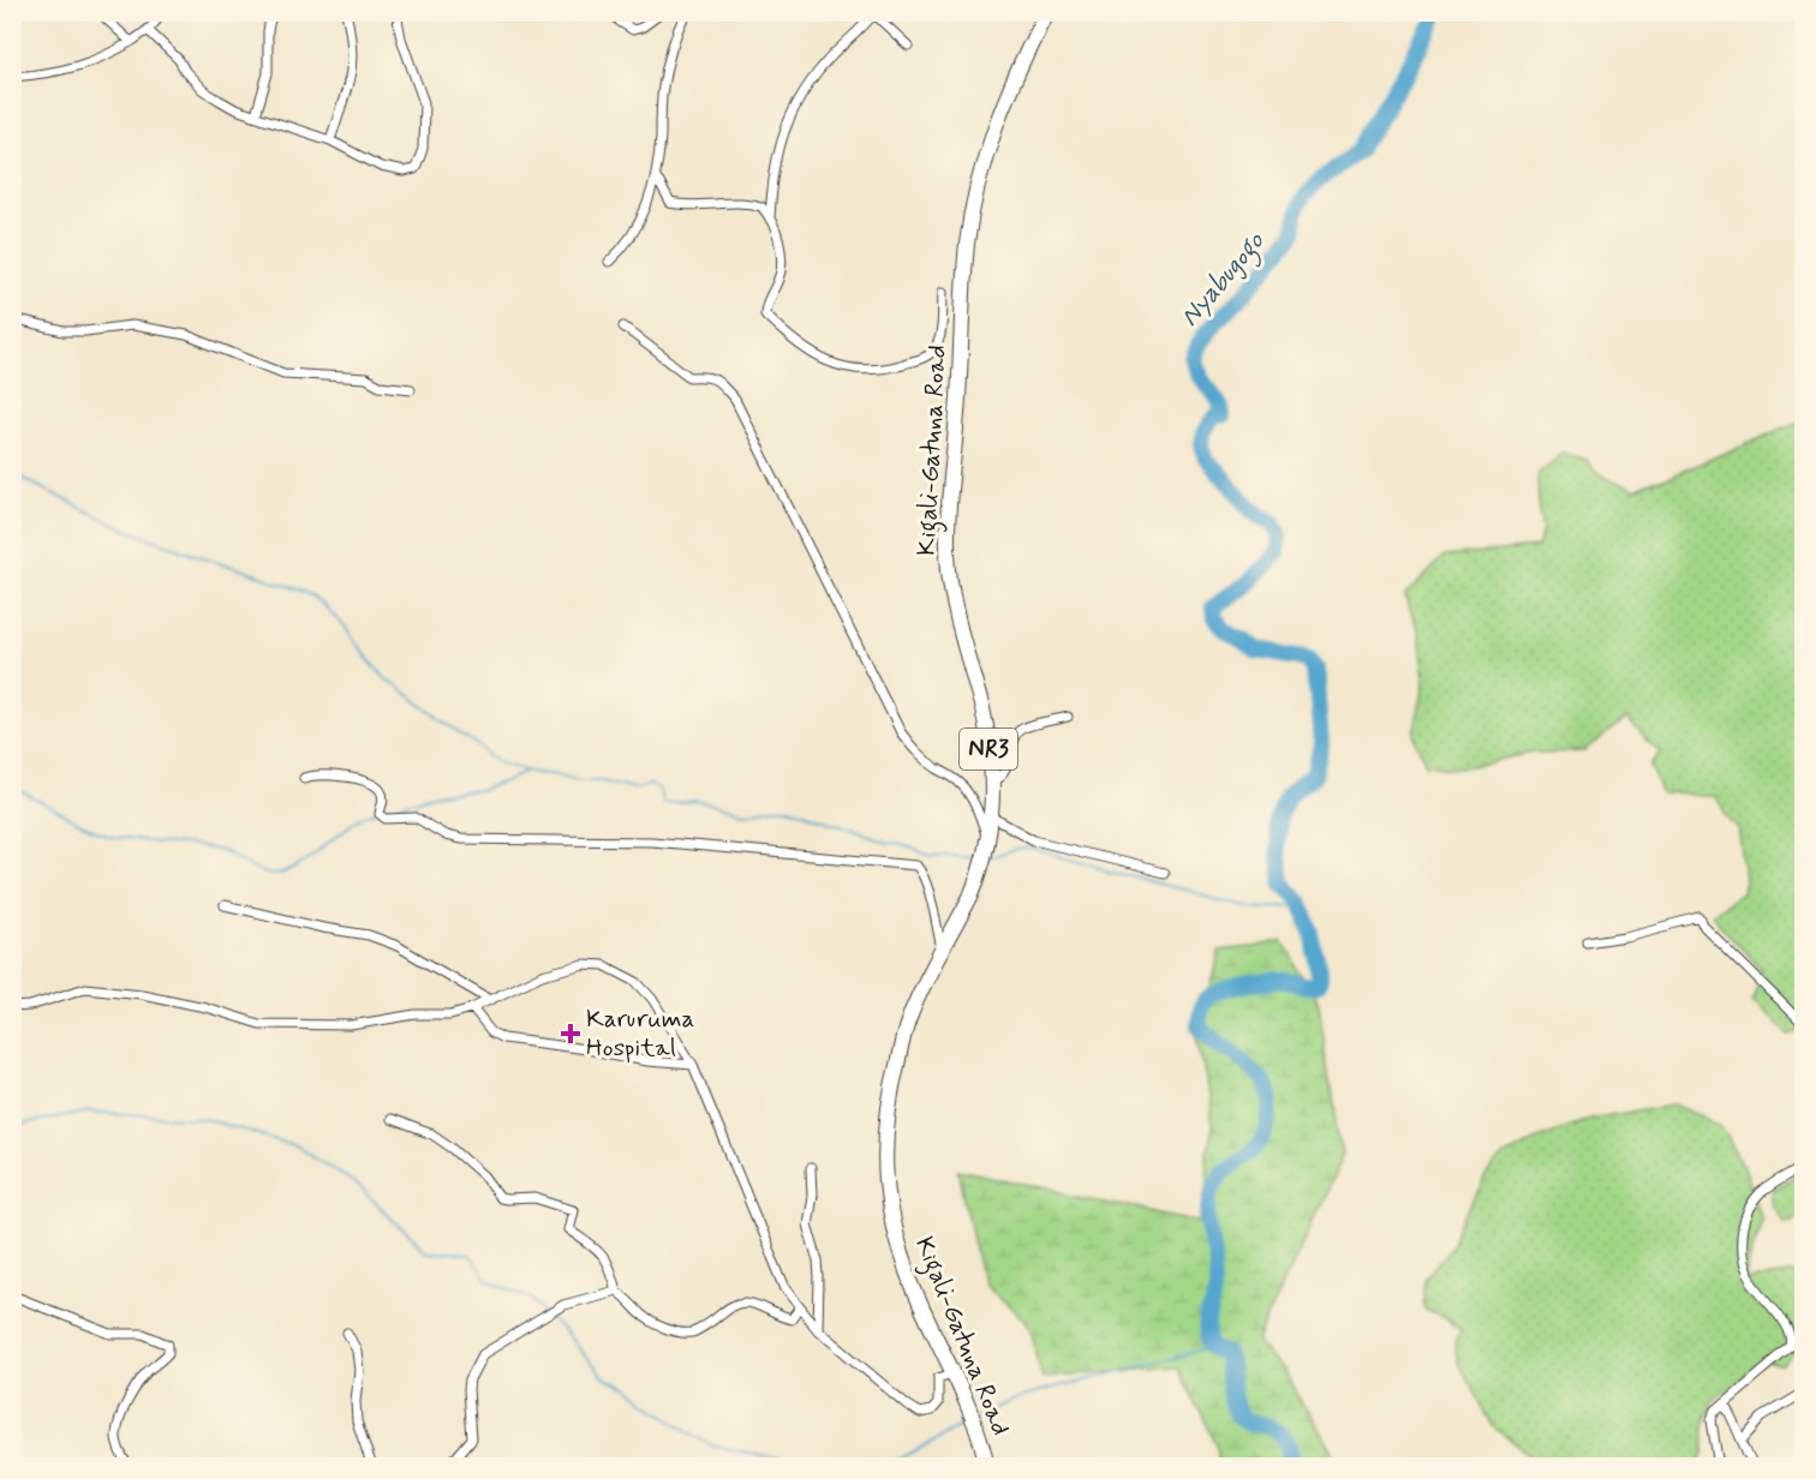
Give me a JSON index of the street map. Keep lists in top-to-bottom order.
{
  "streets": {
    "highway": ["Kigali-Gatuna Road", "NR3"]
  },
  "water": ["Nyabugogo"],
  "places": {
    "health": ["Karuruma Hospital"]
  }
}
